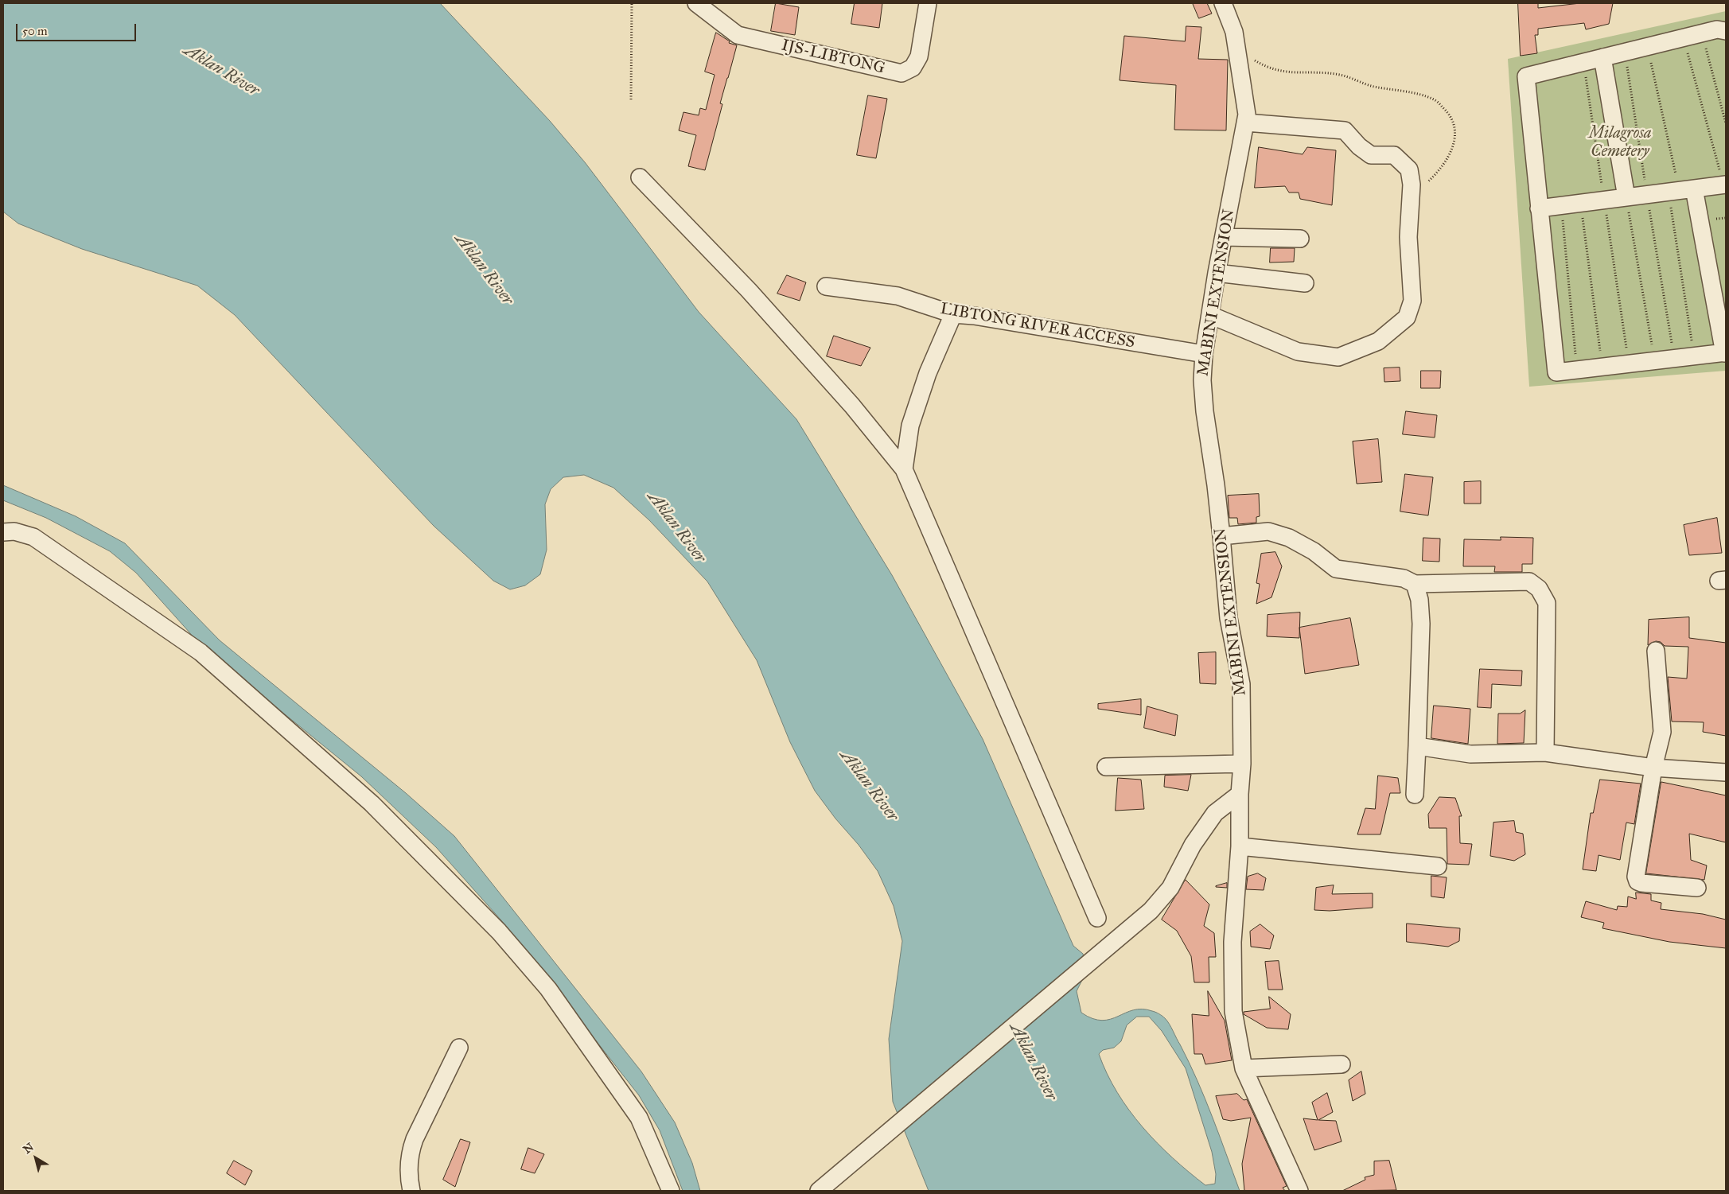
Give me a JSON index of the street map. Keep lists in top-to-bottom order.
{
  "streets": {
    "street": ["IJS-LIBTONG", "MABINI EXTENSION", "LIBTONG RIVER ACCESS"]
  },
  "crossings": [
    ["MABINI EXTENSION", "LIBTONG RIVER ACCESS"]
  ],
  "water": ["Aklan River"],
  "parks": ["Milagrosa Cemetery"],
  "scale_bar": "50 m",
  "north": "top left"
}
